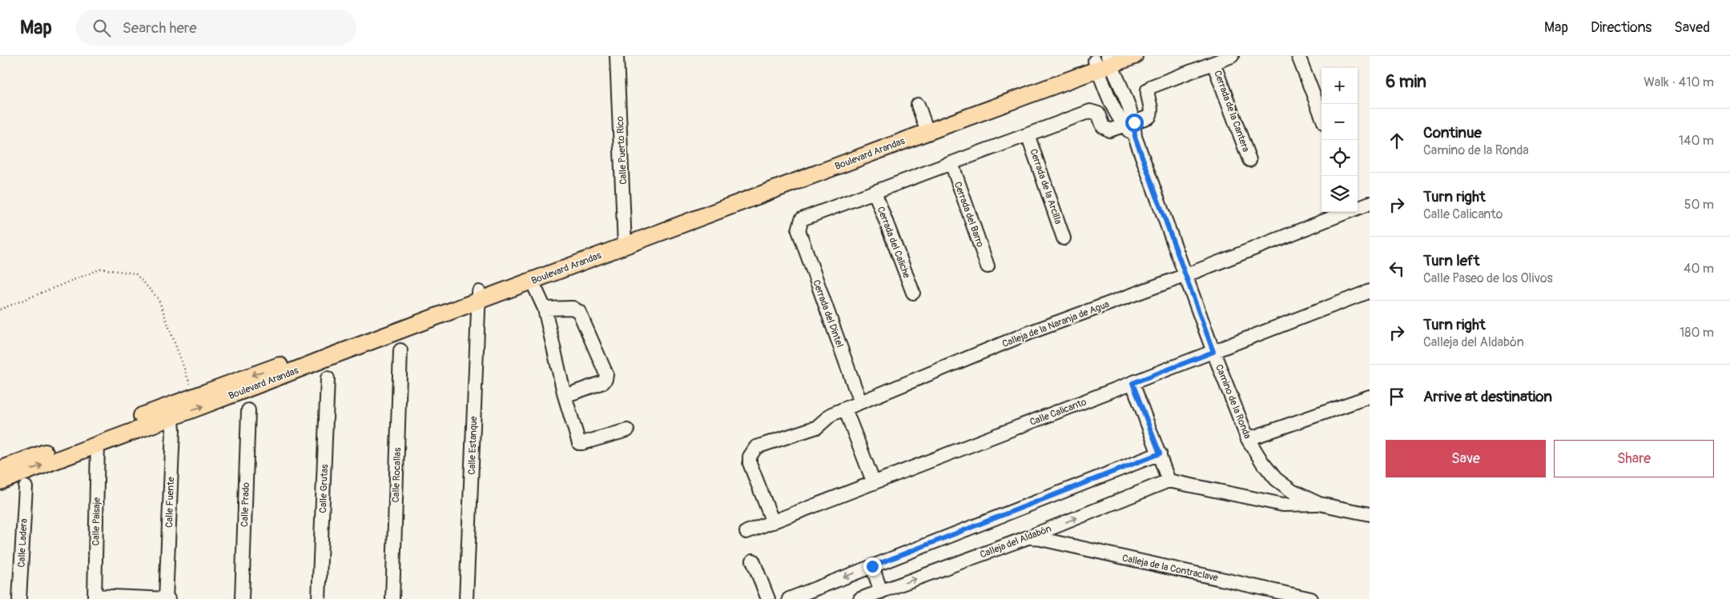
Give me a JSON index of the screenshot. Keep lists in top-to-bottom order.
{
  "streets": {
    "main road": ["Boulevard Arandas"],
    "street": [
      "Cerrada de la Cantera",
      "Calle Puerto Rico",
      "Cerrada de la Arcilla",
      "Cerrada del Barro",
      "Cerrada del Caliche",
      "Cerrada del Dintel",
      "Calleja de la Naranja de Agua",
      "Camino de la Ronda",
      "Calle Calicanto",
      "Calle Estanque",
      "Calle Rocallas",
      "Calle Grutas",
      "Calle Fuente",
      "Calle Prado",
      "Calle Paisaje",
      "Calleja del Aldabón",
      "Calle Ladera",
      "Calleja de la Contraclave"
    ]
  },
  "crossings": [
    ["Calle Puerto Rico", "Boulevard Arandas"],
    ["Boulevard Arandas", "Camino de la Ronda"],
    ["Boulevard Arandas", "Calle Estanque"],
    ["Boulevard Arandas", "Calle Fuente"],
    ["Boulevard Arandas", "Calle Paisaje"],
    ["Cerrada del Caliche", "Cerrada del Dintel"],
    ["Cerrada del Dintel", "Calleja de la Naranja de Agua"],
    ["Calleja de la Naranja de Agua", "Camino de la Ronda"],
    ["Calleja de la Naranja de Agua", "Calle Calicanto"],
    ["Camino de la Ronda", "Calle Calicanto"],
    ["Camino de la Ronda", "Calleja del Aldabón"],
    ["Calleja del Aldabón", "Calleja de la Contraclave"]
  ],
  "page": {
    "header": "Map",
    "search": "Search here",
    "nav": ["Map", "Directions", "Saved"],
    "heading": ["6 min", "Walk · 410 m"],
    "map_buttons": ["+", "−"],
    "list": [
      ["Continue", "Camino de la Ronda", "140 m"],
      ["Turn right", "Calle Calicanto", "50 m"],
      ["Turn left", "Calle Paseo de los Olivos", "40 m"],
      ["Turn right", "Calleja del Aldabón", "180 m"],
      "Arrive at destination"
    ],
    "buttons": ["Save", "Share"]
  }
}
